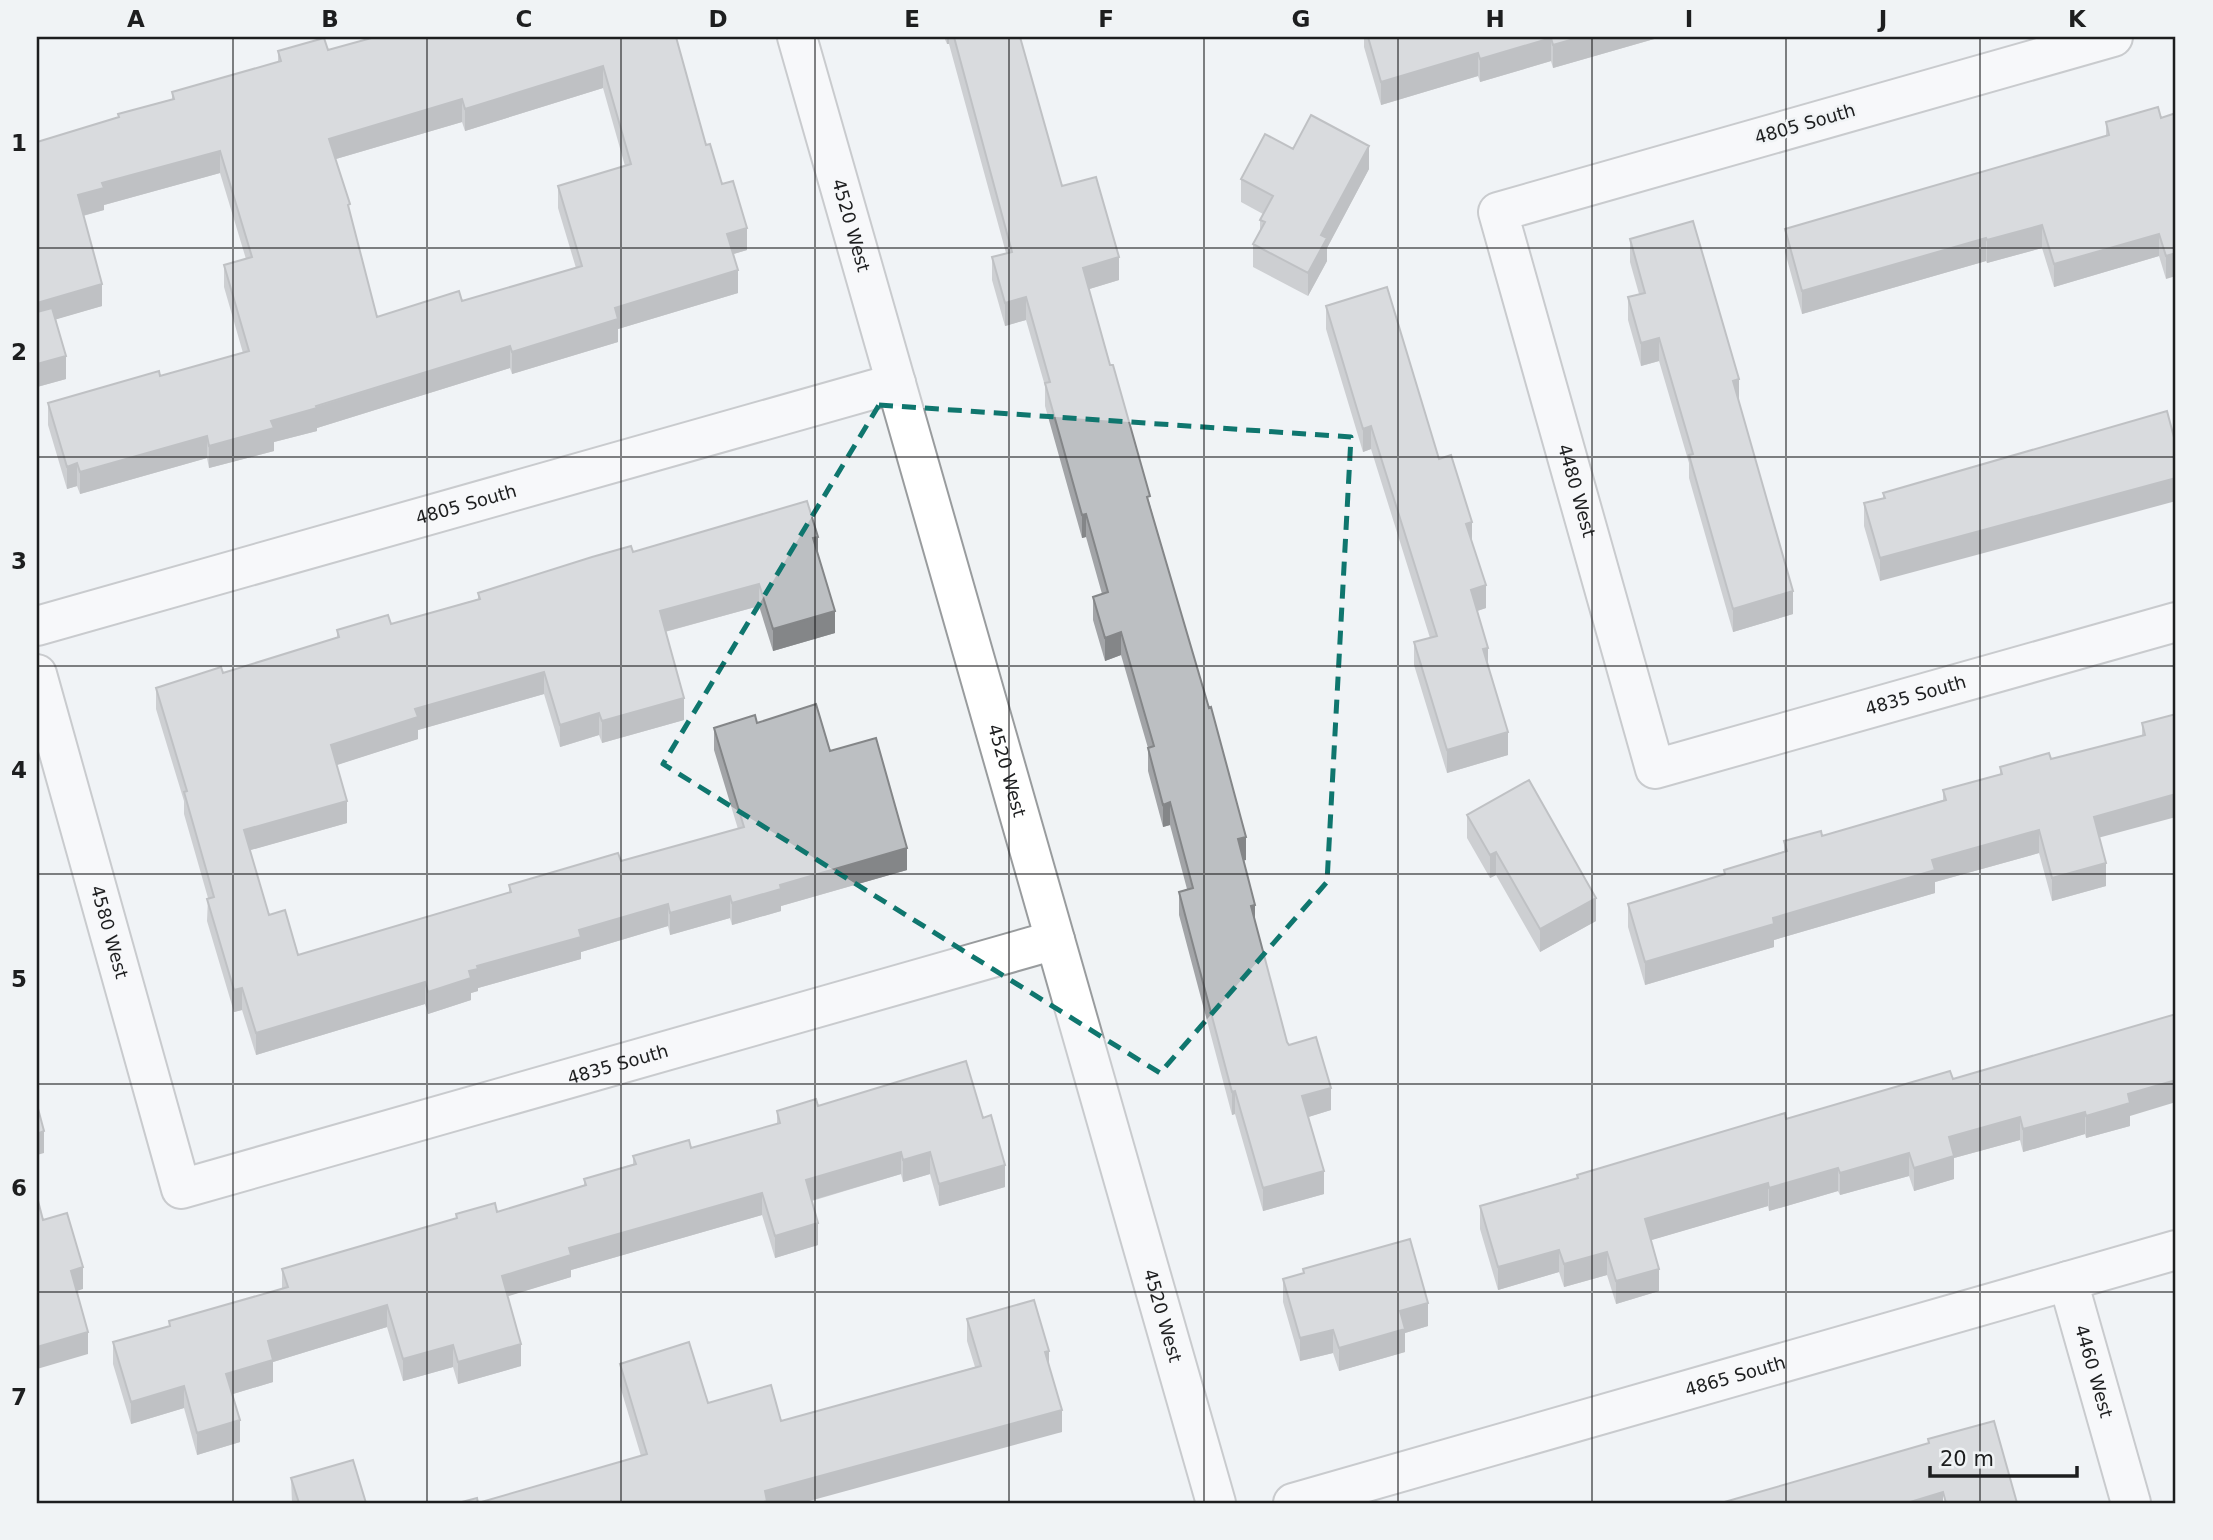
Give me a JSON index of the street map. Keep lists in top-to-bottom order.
{
  "streets": {
    "street": [
      "4805 South",
      "4520 West",
      "4480 West",
      "4835 South",
      "4580 West",
      "4460 West",
      "4865 South"
    ]
  },
  "crossings": [
    ["4805 South", "4520 West"],
    ["4805 South", "4480 West"],
    ["4520 West", "4835 South"],
    ["4480 West", "4835 South"],
    ["4835 South", "4580 West"],
    ["4460 West", "4865 South"]
  ],
  "scale_bar": "20 m",
  "grid": {
    "columns": [
      "A",
      "B",
      "C",
      "D",
      "E",
      "F",
      "G",
      "H",
      "I",
      "J",
      "K"
    ],
    "rows": [
      "1",
      "2",
      "3",
      "4",
      "5",
      "6",
      "7"
    ]
  }
}
